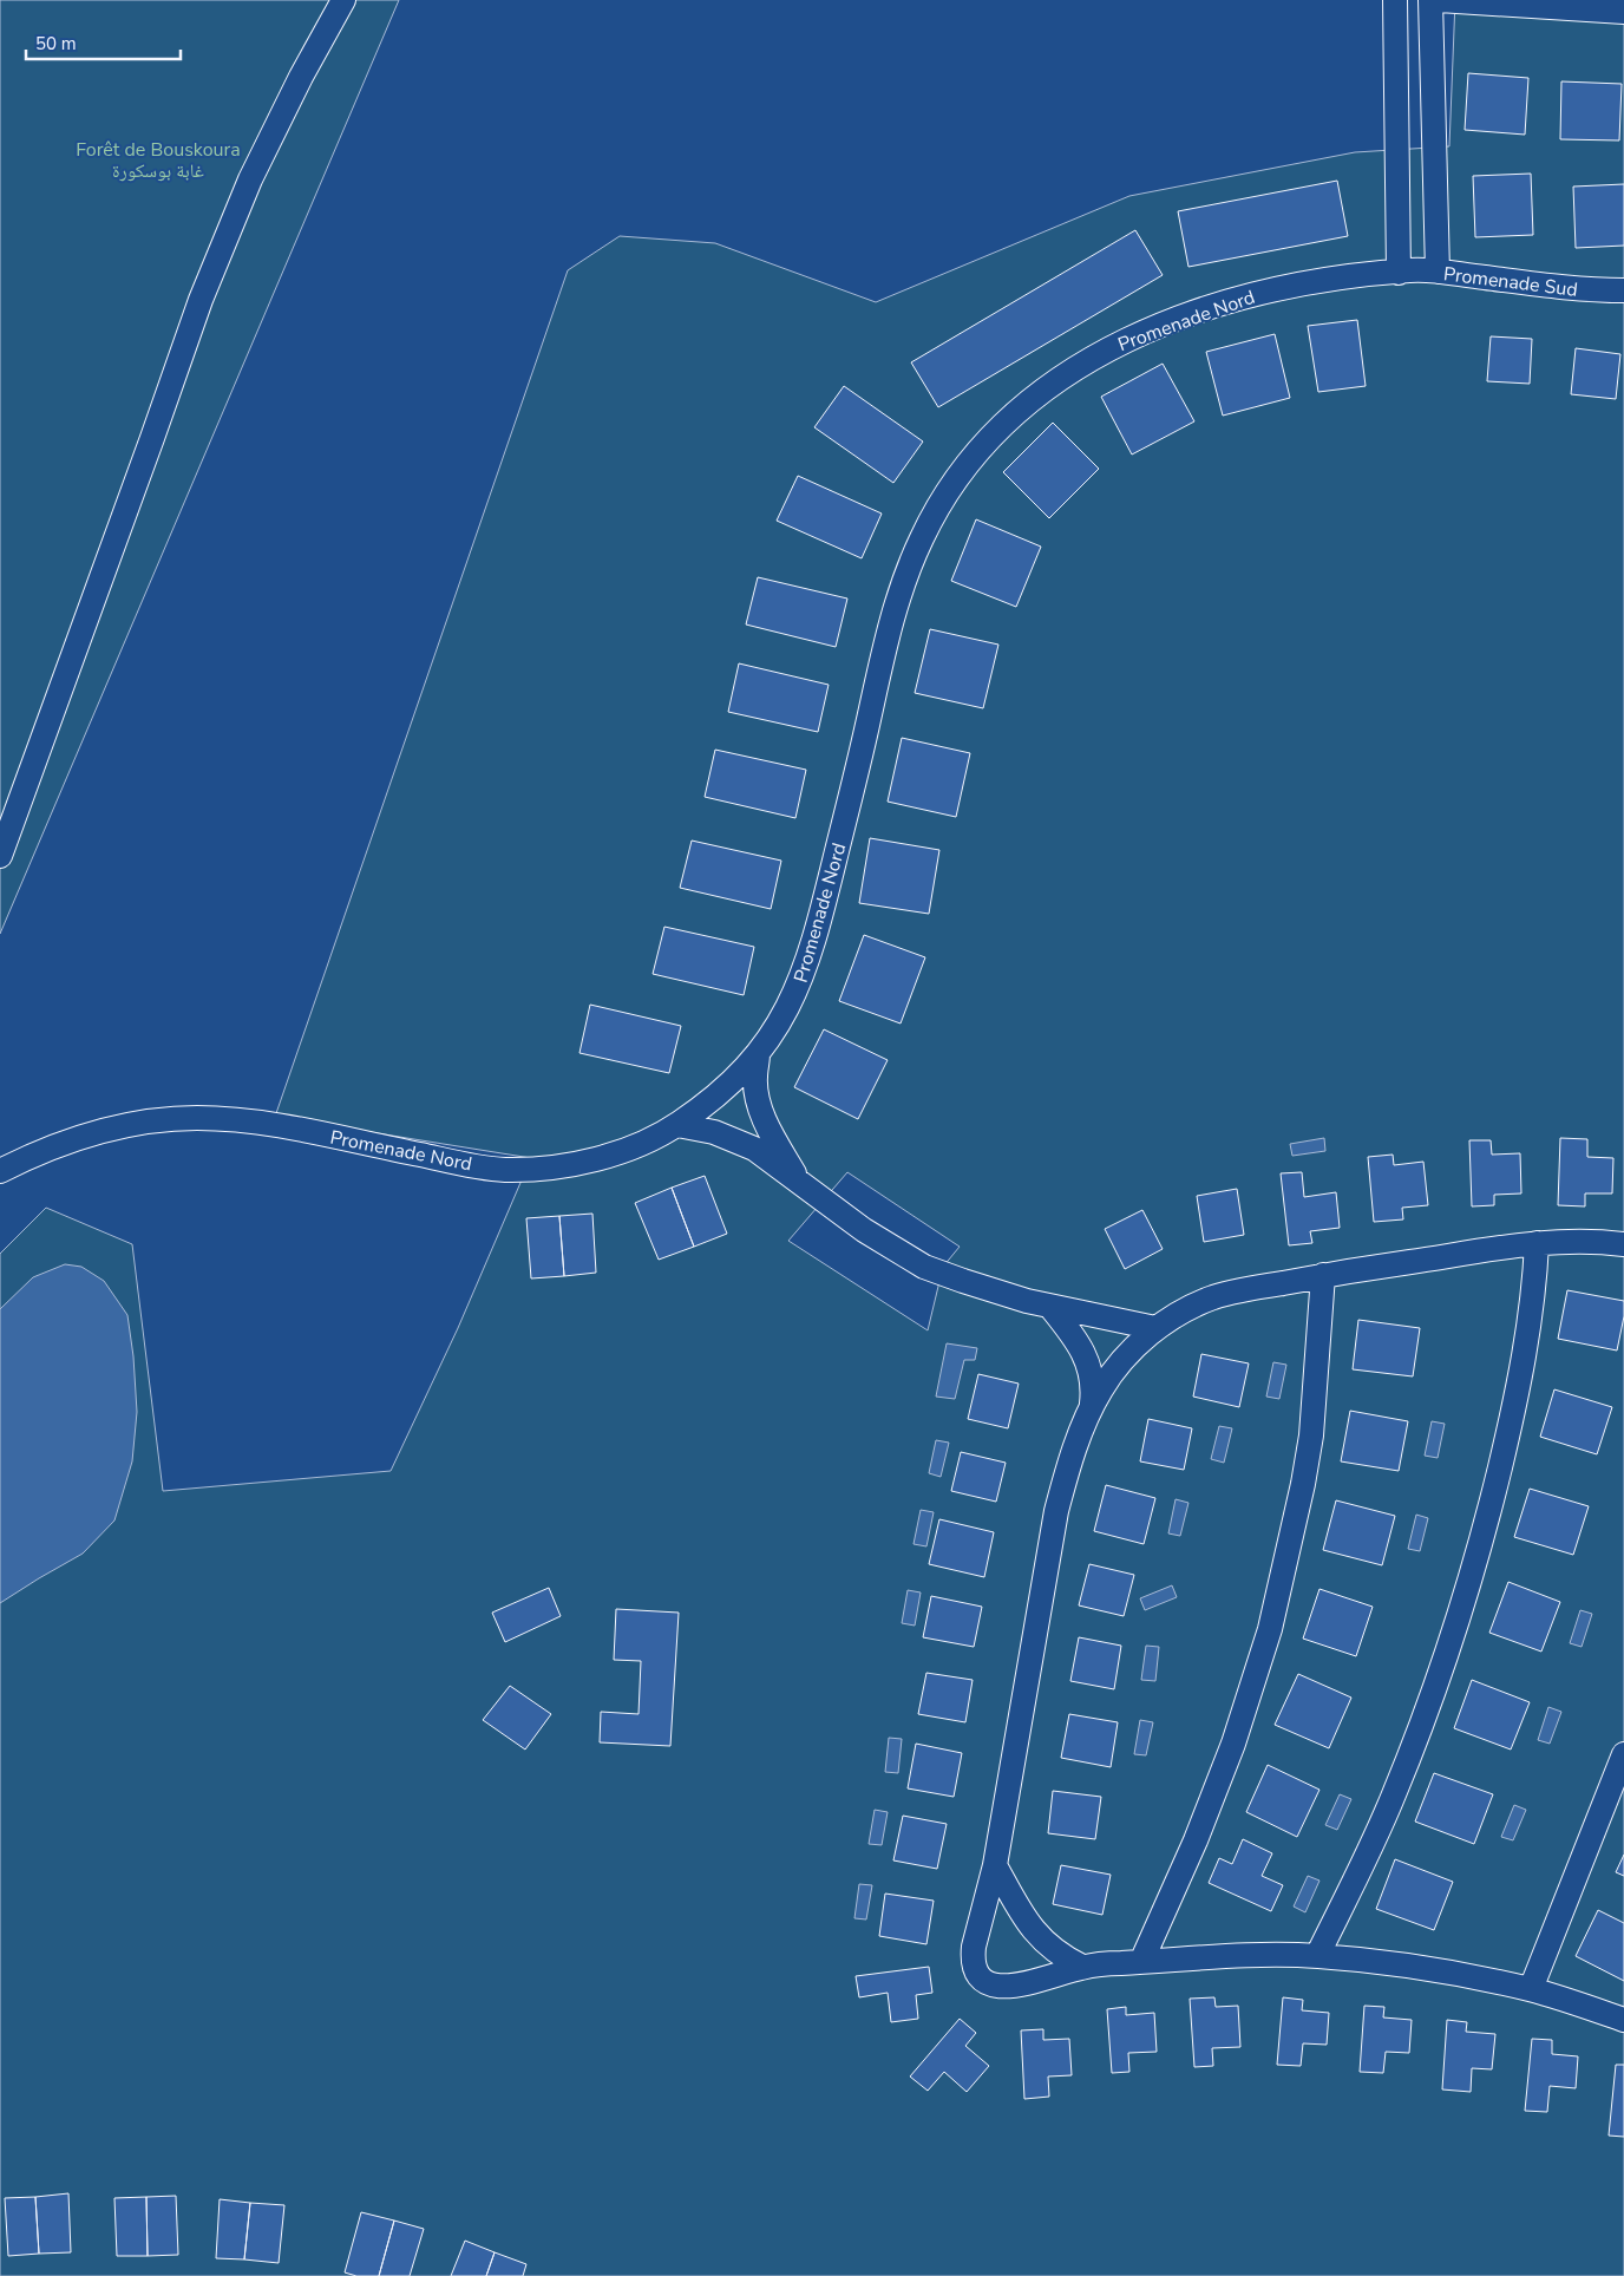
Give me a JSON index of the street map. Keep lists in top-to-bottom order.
{
  "streets": {
    "street": ["Promenade Sud", "Promenade Nord"]
  },
  "crossings": [
    ["Promenade Sud", "Promenade Nord"]
  ],
  "parks": ["Forêt de Bouskoura غابة بوسكورة"],
  "scale_bar": "50 m"
}
